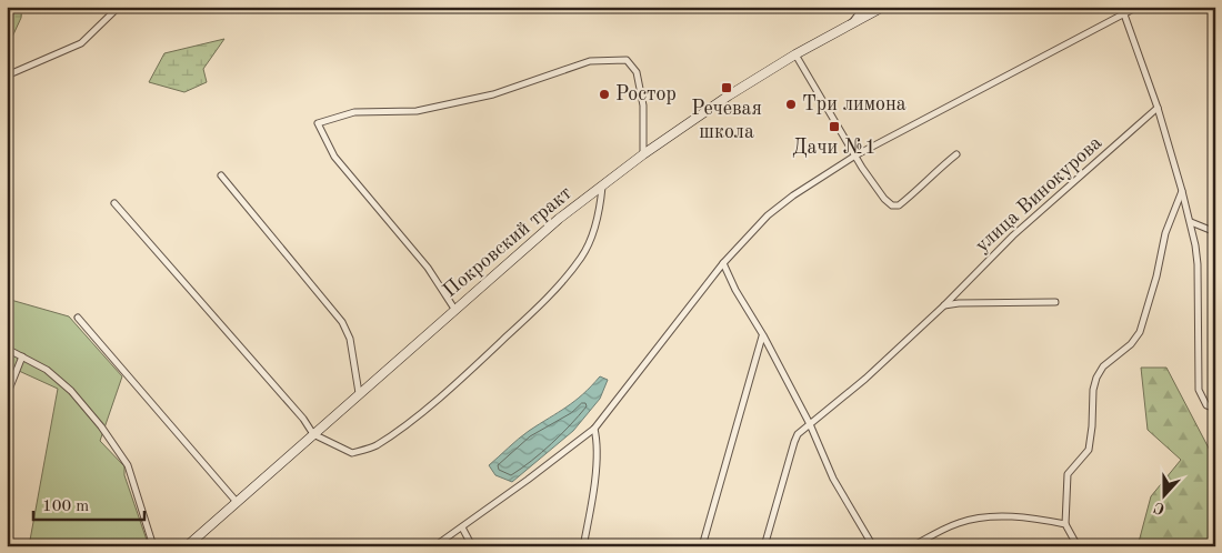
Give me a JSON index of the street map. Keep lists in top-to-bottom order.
{
  "streets": {
    "main road": ["Покровский тракт"],
    "street": ["улица Винокурова"]
  },
  "places": {
    "transit": ["Речевая школа", "Дачи №1"],
    "other": ["Ростор", "Три лимона"]
  },
  "scale_bar": "100 m",
  "north": "bottom"
}
